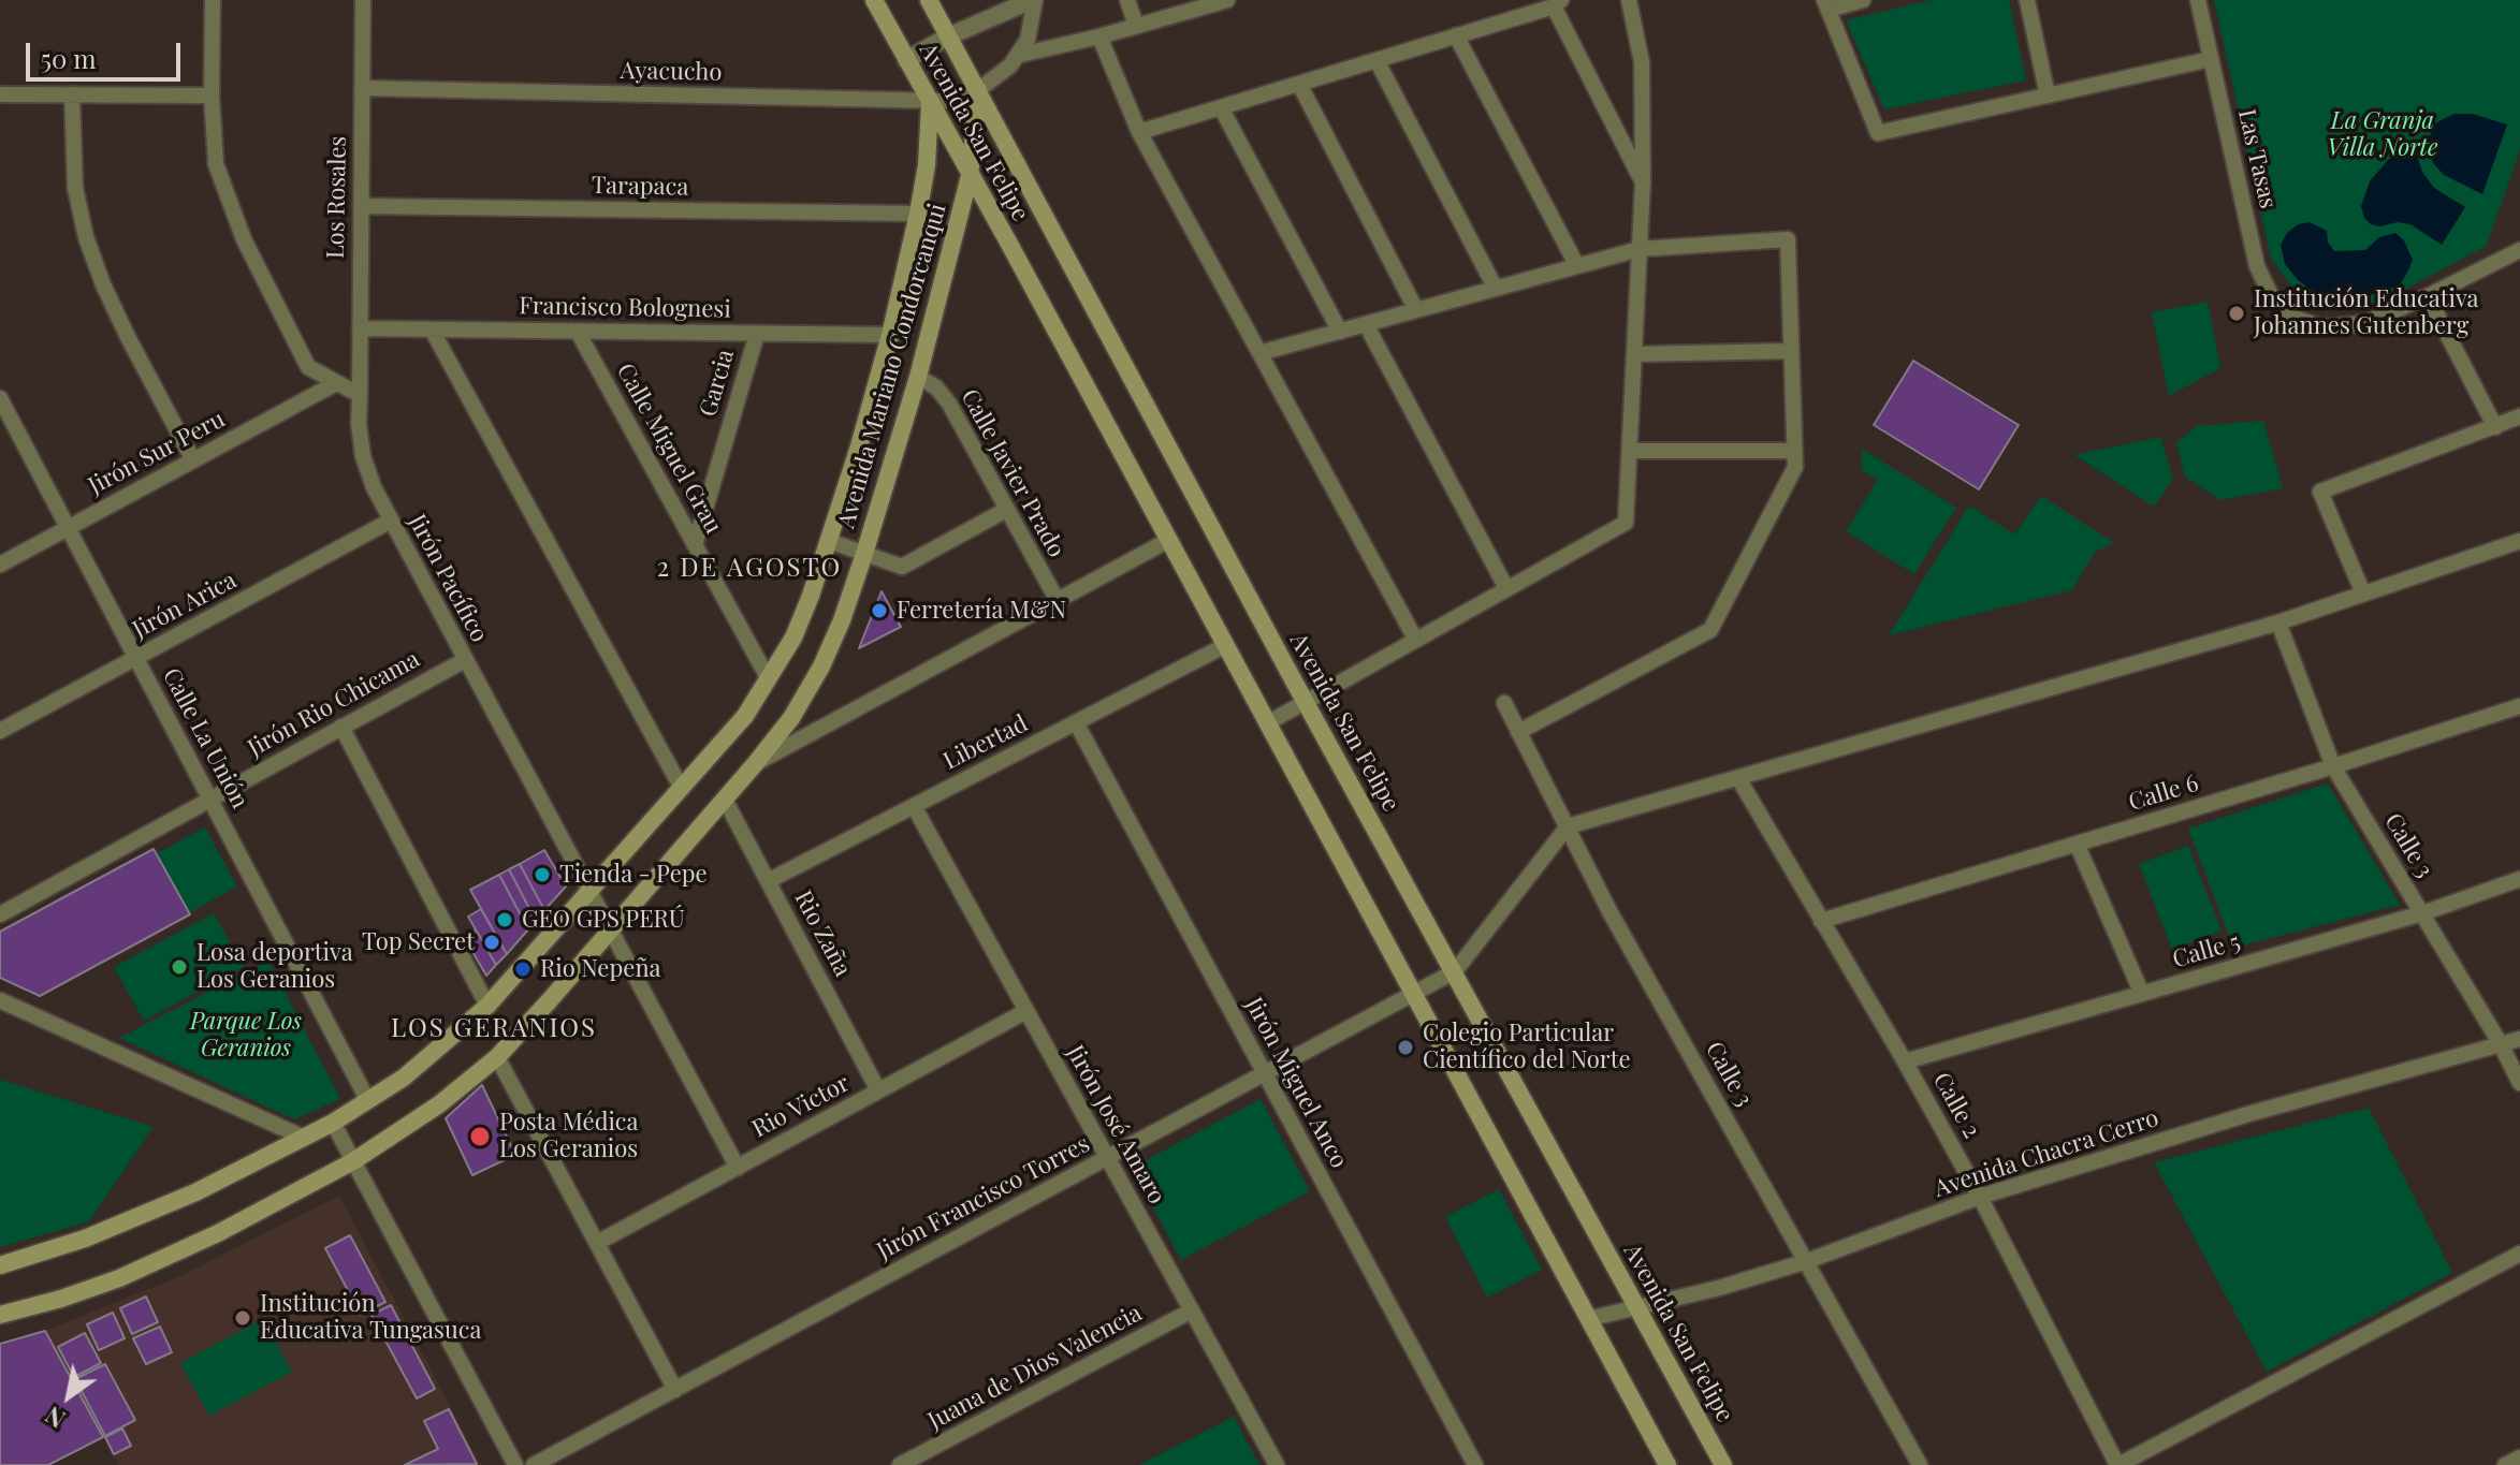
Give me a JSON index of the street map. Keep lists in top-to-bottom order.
{
  "streets": {
    "main road": ["Avenida San Felipe", "Avenida Mariano Condorcanqui"],
    "street": [
      "Ayacucho",
      "Las Tasas",
      "Tarapaca",
      "Los Rosales",
      "Francisco Bolognesi",
      "Garcia",
      "Calle Miguel Grau",
      "Jirón Sur Peru",
      "Calle Javier Prado",
      "Jirón Pacífico",
      "Jirón Arica",
      "Jirón Rio Chicama",
      "Calle La Unión",
      "Libertad",
      "Calle 6",
      "Calle 3",
      "Rio Zaña",
      "Calle 5",
      "Jirón Miguel Anco",
      "Calle 2",
      "Rio Victor",
      "Jirón José Amaro",
      "Avenida Chacra Cerro",
      "Jirón Francisco Torres",
      "Juana de Dios Valencia"
    ]
  },
  "crossings": [
    ["Ayacucho", "Avenida San Felipe"],
    ["Ayacucho", "Los Rosales"],
    ["Ayacucho", "Avenida Mariano Condorcanqui"],
    ["Avenida San Felipe", "Avenida Mariano Condorcanqui"],
    ["Avenida San Felipe", "Libertad"],
    ["Avenida San Felipe", "Avenida Chacra Cerro"],
    ["Avenida San Felipe", "Jirón Francisco Torres"],
    ["Tarapaca", "Los Rosales"],
    ["Tarapaca", "Avenida Mariano Condorcanqui"],
    ["Los Rosales", "Francisco Bolognesi"],
    ["Los Rosales", "Jirón Pacífico"],
    ["Francisco Bolognesi", "Avenida Mariano Condorcanqui"],
    ["Francisco Bolognesi", "Garcia"],
    ["Francisco Bolognesi", "Calle Miguel Grau"],
    ["Avenida Mariano Condorcanqui", "Calle Miguel Grau"],
    ["Avenida Mariano Condorcanqui", "Calle Javier Prado"],
    ["Avenida Mariano Condorcanqui", "Jirón Pacífico"],
    ["Avenida Mariano Condorcanqui", "Calle La Unión"],
    ["Avenida Mariano Condorcanqui", "Rio Zaña"],
    ["Garcia", "Calle Miguel Grau"],
    ["Jirón Sur Peru", "Calle La Unión"],
    ["Jirón Pacífico", "Jirón Arica"],
    ["Jirón Pacífico", "Jirón Rio Chicama"],
    ["Jirón Pacífico", "Rio Victor"],
    ["Jirón Arica", "Calle La Unión"],
    ["Jirón Rio Chicama", "Calle La Unión"],
    ["Libertad", "Rio Zaña"],
    ["Libertad", "Jirón Miguel Anco"],
    ["Libertad", "Jirón José Amaro"],
    ["Calle 6", "Calle 3"],
    ["Calle 6", "Calle 2"],
    ["Calle 3", "Calle 5"],
    ["Calle 3", "Avenida Chacra Cerro"],
    ["Rio Zaña", "Rio Victor"],
    ["Calle 5", "Calle 2"],
    ["Jirón Miguel Anco", "Jirón Francisco Torres"],
    ["Calle 2", "Avenida Chacra Cerro"],
    ["Rio Victor", "Jirón José Amaro"],
    ["Jirón José Amaro", "Jirón Francisco Torres"],
    ["Jirón José Amaro", "Juana de Dios Valencia"]
  ],
  "districts": ["2 DE AGOSTO", "LOS GERANIOS"],
  "parks": ["La Granja Villa Norte", "Parque Los Geranios"],
  "places": [
    "Institución Educativa Johannes Gutenberg",
    "Ferretería M&N",
    "Tienda - Pepe",
    "GEO GPS PERÚ",
    "Top Secret",
    "Losa deportiva Los Geranios",
    "Rio Nepeña",
    "Colegio Particular Científico del Norte",
    "Posta Médica Los Geranios",
    "Institución Educativa Tungasuca"
  ],
  "scale_bar": "50 m",
  "north": "bottom left"
}
